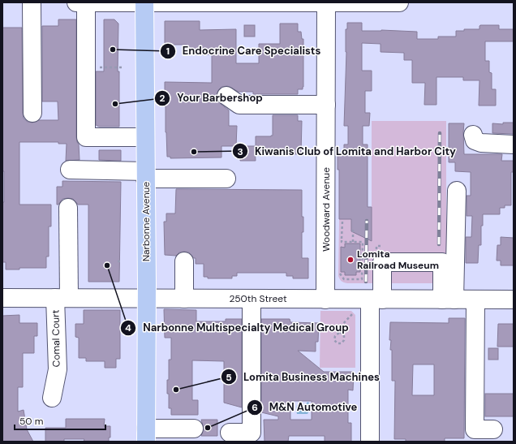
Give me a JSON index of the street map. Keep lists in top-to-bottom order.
{
  "streets": {
    "main road": ["Narbonne Avenue"],
    "street": ["Woodward Avenue", "250th Street", "Comal Court"]
  },
  "crossings": [
    ["Woodward Avenue", "250th Street"],
    ["Narbonne Avenue", "250th Street"],
    ["250th Street", "Comal Court"]
  ],
  "places": [
    "Endocrine Care Specialists",
    "Your Barbershop",
    "Kiwanis Club of Lomita and Harbor City",
    "Lomita Railroad Museum",
    "Narbonne Multispecialty Medical Group",
    "Lomita Business Machines",
    "M&N Automotive"
  ],
  "scale_bar": "50 m"
}
